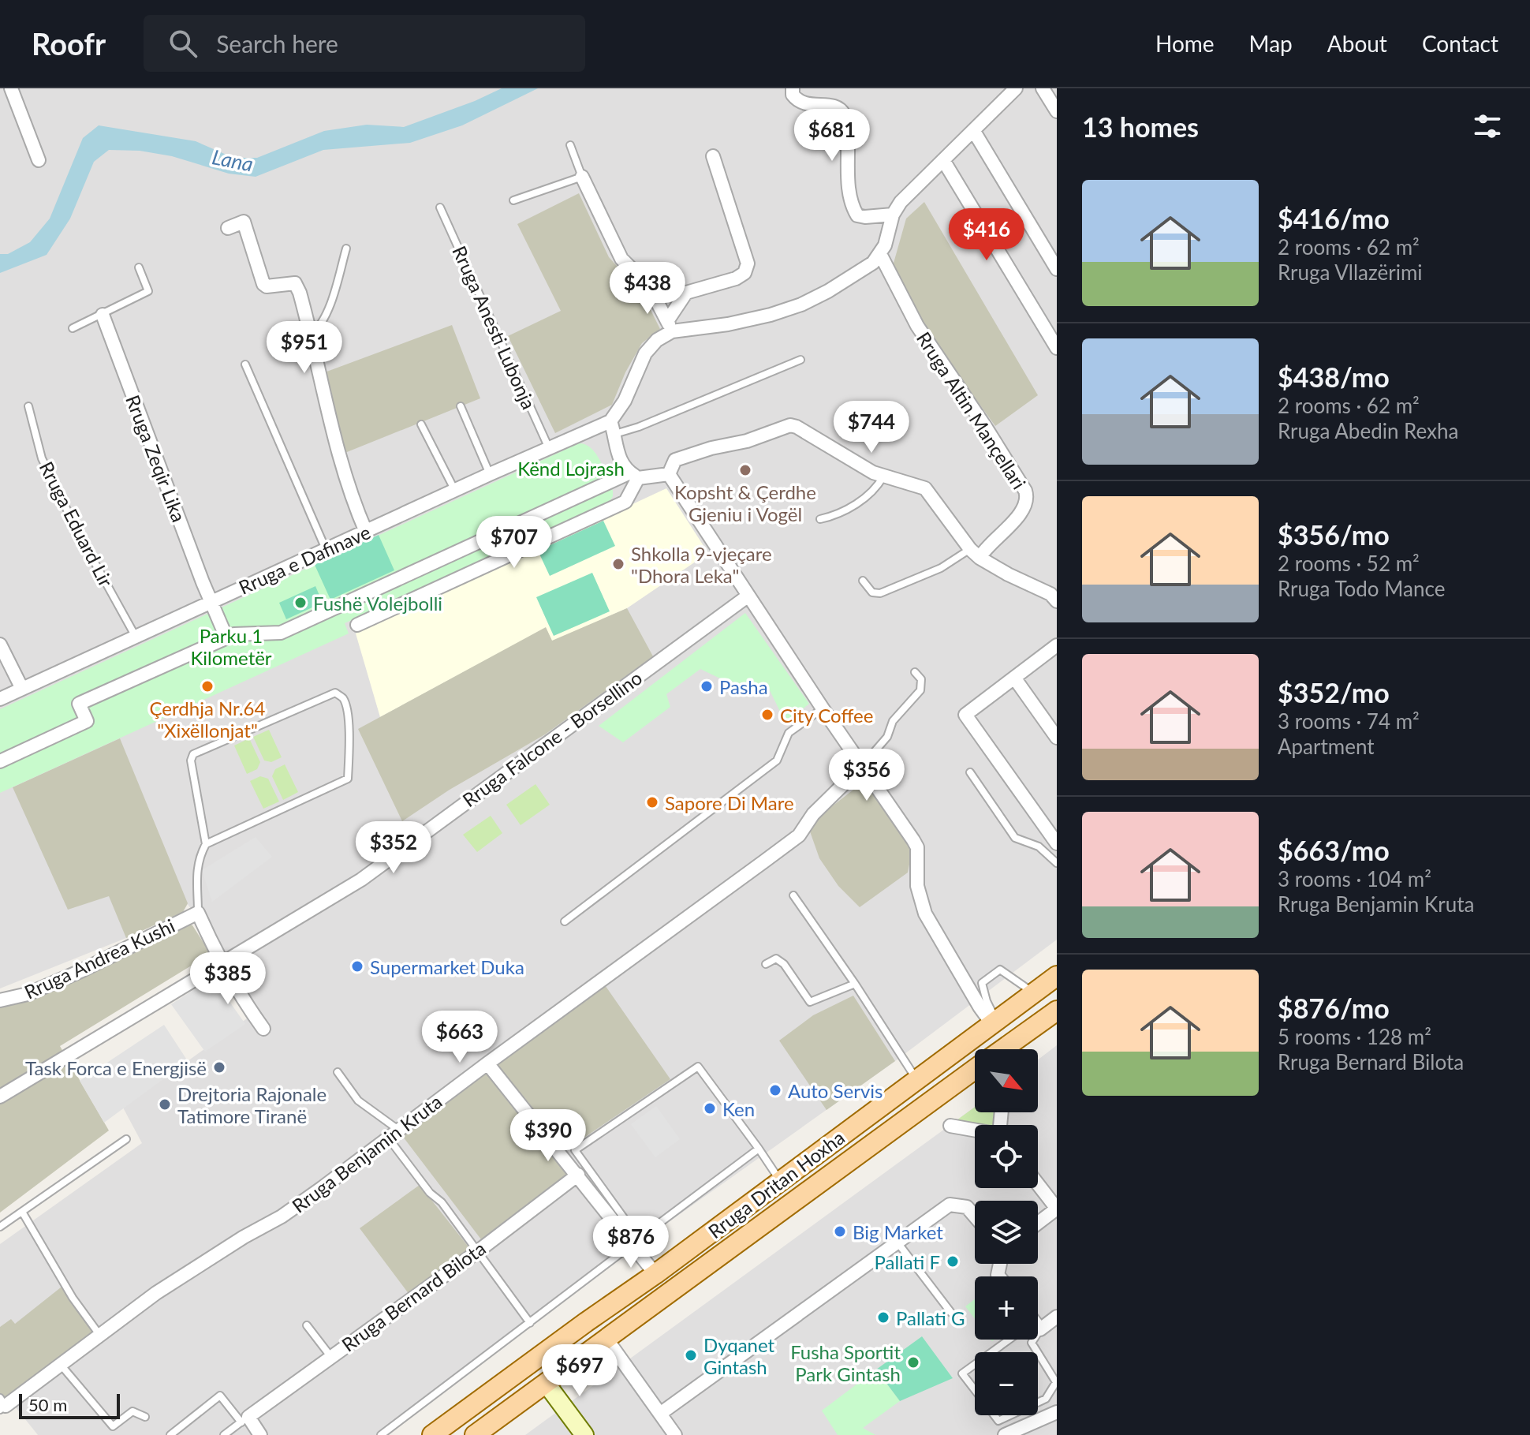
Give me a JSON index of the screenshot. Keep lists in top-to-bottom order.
{
  "streets": {
    "main road": ["Rruga Dritan Hoxha"],
    "street": [
      "Rruga Altin Mançellari",
      "Rruga Zeqir Lika",
      "Rruga e Dafinave",
      "Rruga Falcone - Borsellino",
      "Rruga Andrea Kushi",
      "Rruga Benjamin Kruta",
      "Rruga Bernard Bilota"
    ],
    "lane": ["Rruga Anesti Lubonja", "Rruga Eduard Lir"]
  },
  "crossings": [
    ["Rruga Anesti Lubonja", "Rruga e Dafinave"],
    ["Rruga Zeqir Lika", "Rruga e Dafinave"],
    ["Rruga Eduard Lir", "Rruga e Dafinave"]
  ],
  "water": ["Lana"],
  "parks": ["Kënd Lojrash", "Parku 1 Kilometër"],
  "places": [
    "Kopsht & Çerdhe Gjeniu i Vogël",
    "Shkolla 9-vjeçare \"Dhora Leka\"",
    "Fushë Volejbolli",
    "Çerdhja Nr.64 \"Xixëllonjat\"",
    "Pasha",
    "City Coffee",
    "Sapore Di Mare",
    "Supermarket Duka",
    "Task Forca e Energjisë",
    "Auto Servis",
    "Drejtoria Rajonale Tatimore Tiranë",
    "Ken",
    "Big Market",
    "Pallati F",
    "Pallati G",
    "Dyqanet Gintash",
    "Fusha Sportit Park Gintash"
  ],
  "scale_bar": "50 m",
  "north": "bottom right",
  "page": {
    "header": "Roofr",
    "search": "Search here",
    "nav": [
      "Home",
      "Map",
      "About",
      "Contact"
    ],
    "heading": "13 homes",
    "price": [
      "$681",
      "$416",
      "$438",
      "$951",
      "$744",
      "$707",
      "$356",
      "$352",
      "$385",
      "$663",
      "$390",
      "$876",
      "$697"
    ],
    "list": [
      {
        "name": "$416/mo",
        "note": "2 rooms · 62 m² · Rruga Vllazërimi"
      },
      {
        "name": "$438/mo",
        "note": "2 rooms · 62 m² · Rruga Abedin Rexha"
      },
      {
        "name": "$356/mo",
        "note": "2 rooms · 52 m² · Rruga Todo Mance"
      },
      {
        "name": "$352/mo",
        "note": "3 rooms · 74 m² · Apartment"
      },
      {
        "name": "$663/mo",
        "note": "3 rooms · 104 m² · Rruga Benjamin Kruta"
      },
      {
        "name": "$876/mo",
        "note": "5 rooms · 128 m² · Rruga Bernard Bilota"
      }
    ],
    "map_buttons": ["+", "−"],
    "scale": "50 m"
  }
}
